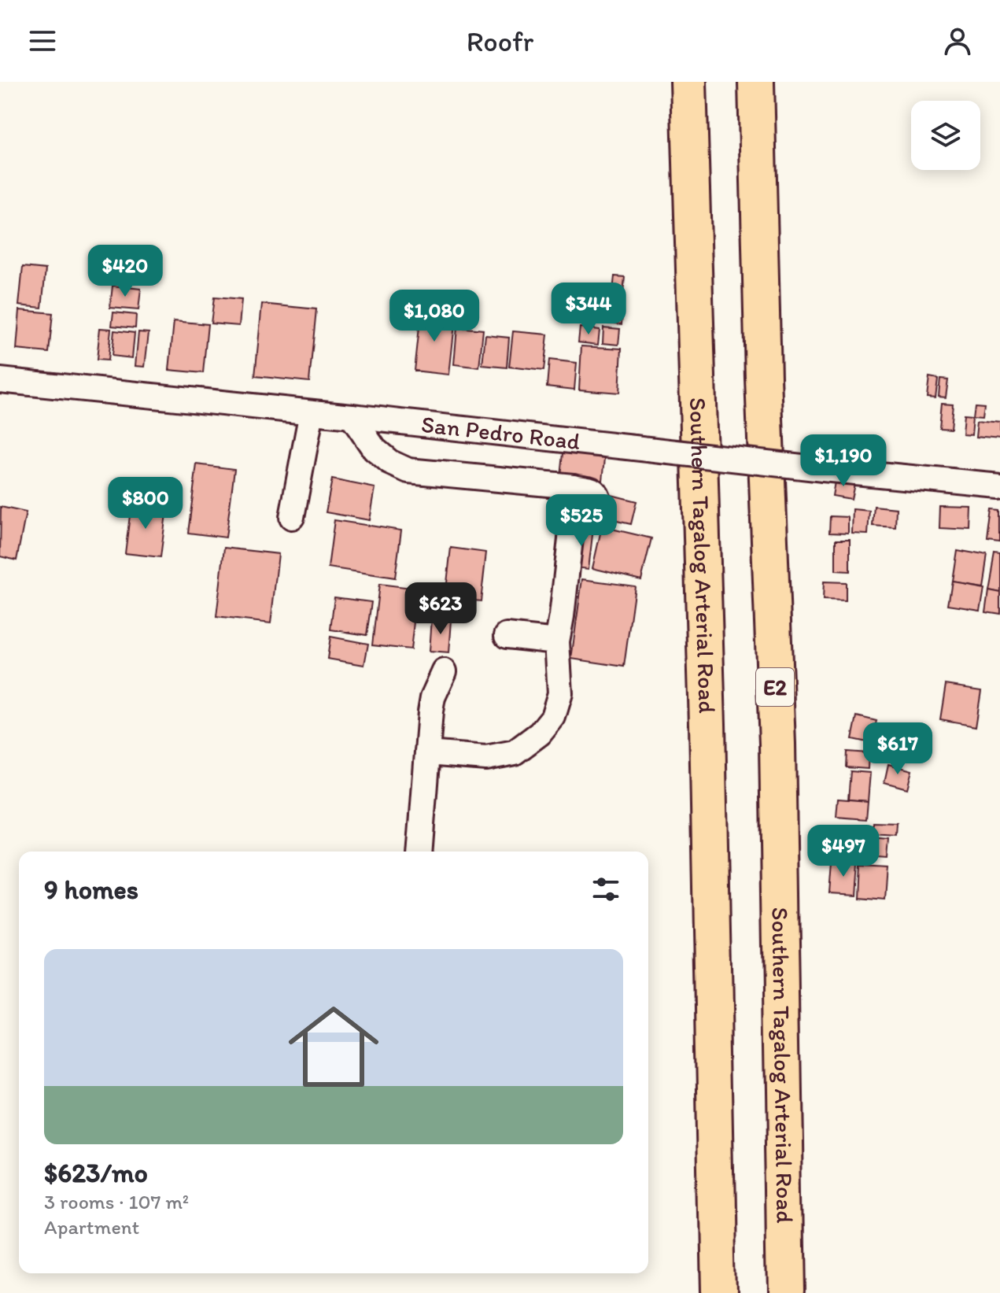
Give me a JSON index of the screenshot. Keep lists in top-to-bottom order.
{
  "streets": {
    "highway": ["Southern Tagalog Arterial Road", "E2"],
    "street": ["San Pedro Road"]
  },
  "page": {
    "header": "Roofr",
    "price": [
      "$420",
      "$344",
      "$1,080",
      "$1,190",
      "$800",
      "$525",
      "$623",
      "$617",
      "$497"
    ],
    "heading": "9 homes",
    "list": [
      {
        "name": "$623/mo",
        "note": "3 rooms · 107 m² · Apartment"
      }
    ]
  }
}
